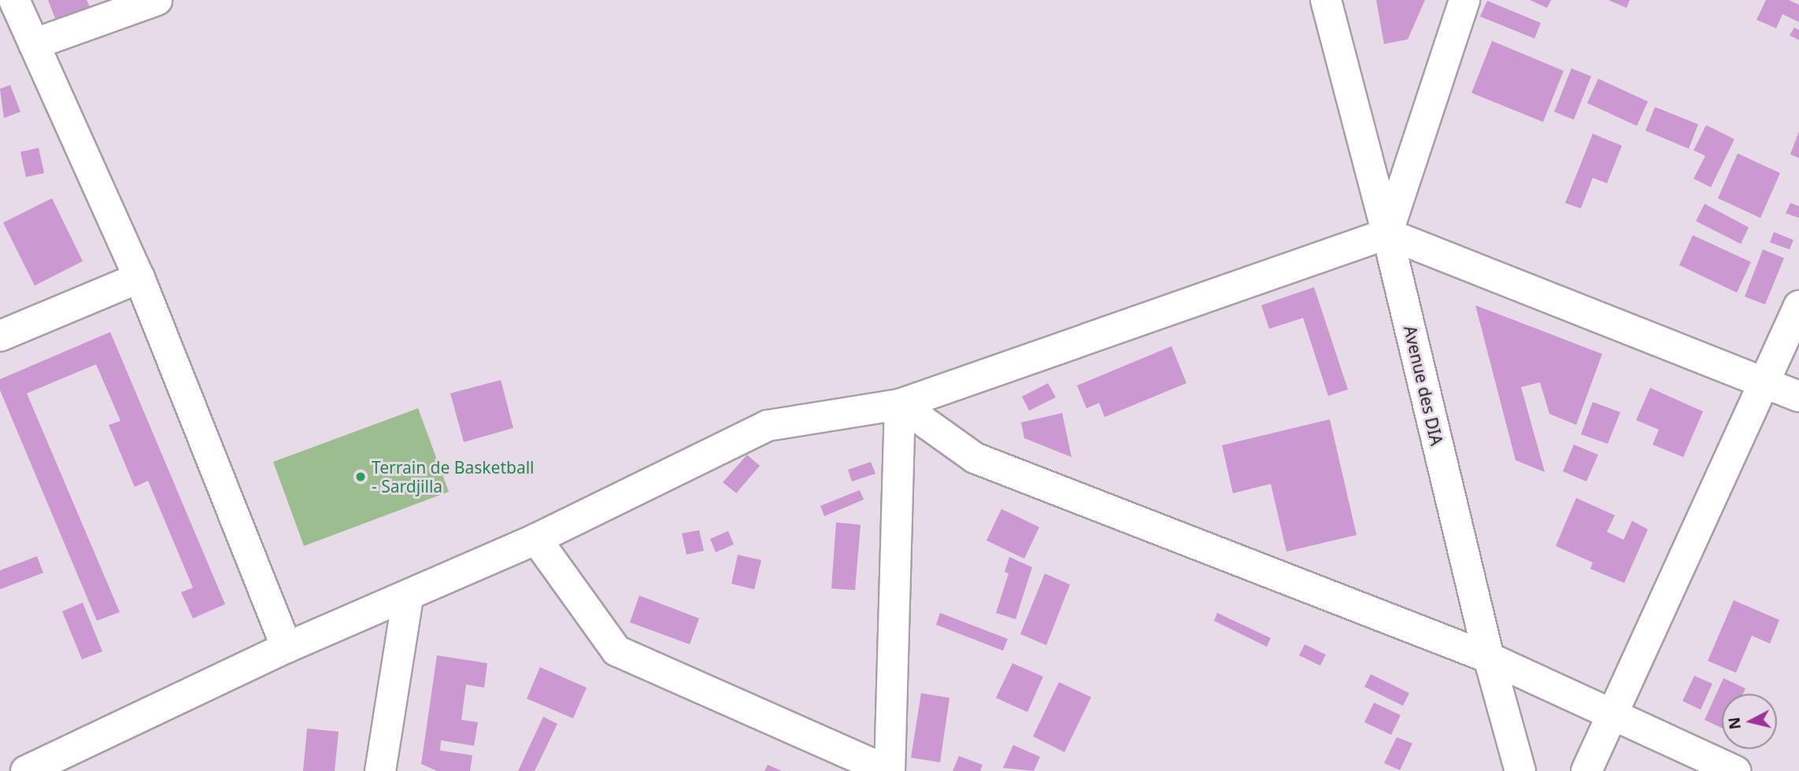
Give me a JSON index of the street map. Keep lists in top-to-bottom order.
{
  "streets": {
    "street": ["Avenue des DIA"]
  },
  "places": ["Terrain de Basketball - Sardjilla"],
  "north": "left"
}
